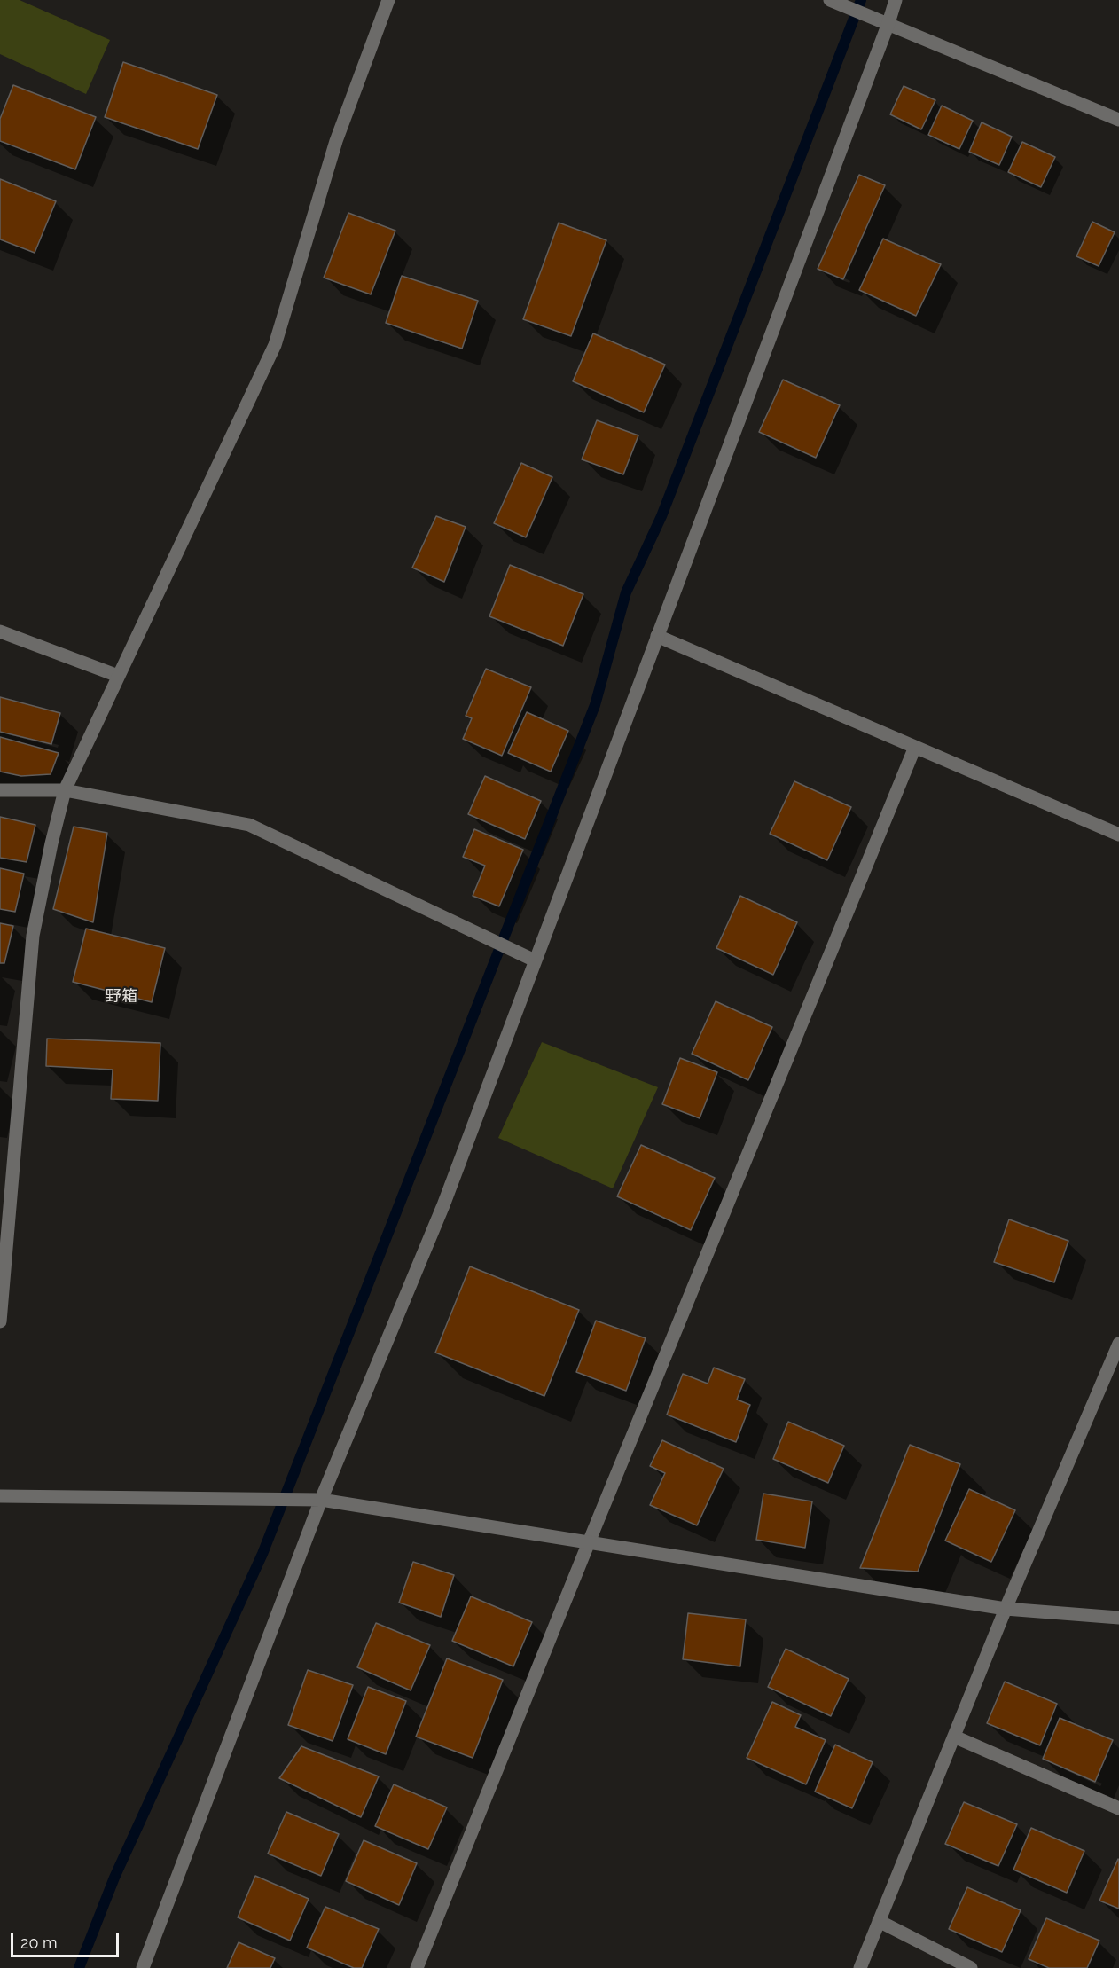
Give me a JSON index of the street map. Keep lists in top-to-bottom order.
{
  "districts": ["野箱"],
  "scale_bar": "20 m"
}
